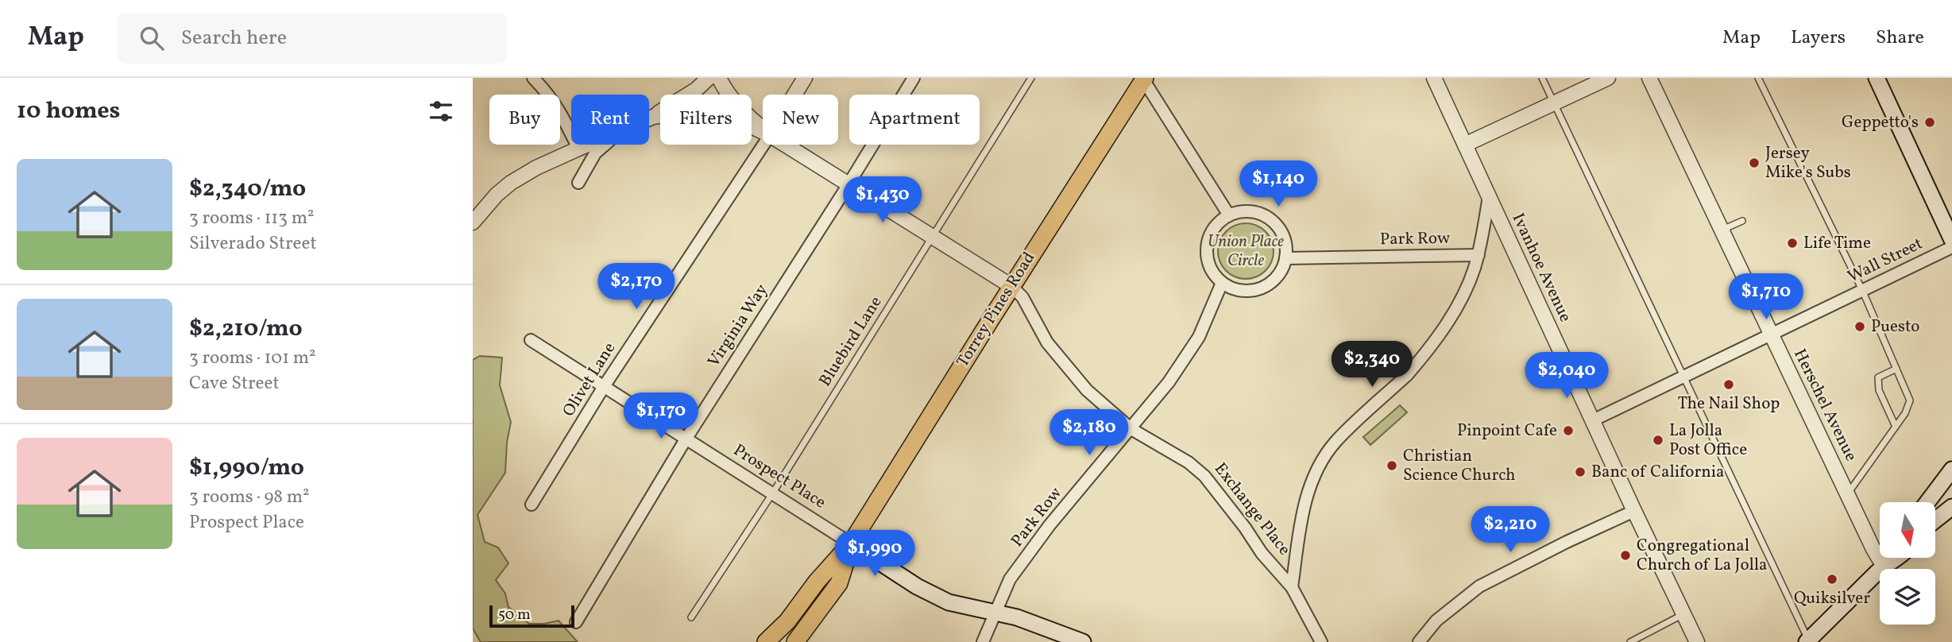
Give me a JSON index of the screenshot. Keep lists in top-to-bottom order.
{
  "streets": {
    "main road": ["Torrey Pines Road", "Prospect Place"],
    "street": [
      "Park Row",
      "Wall Street",
      "Ivanhoe Avenue",
      "Virginia Way",
      "Olivet Lane",
      "Herschel Avenue",
      "Exchange Place"
    ],
    "lane": ["Bluebird Lane"]
  },
  "crossings": [
    ["Park Row", "Prospect Place"],
    ["Park Row", "Exchange Place"],
    ["Wall Street", "Ivanhoe Avenue"],
    ["Wall Street", "Herschel Avenue"],
    ["Torrey Pines Road", "Prospect Place"],
    ["Torrey Pines Road", "Exchange Place"],
    ["Virginia Way", "Prospect Place"],
    ["Virginia Way", "Exchange Place"],
    ["Bluebird Lane", "Prospect Place"],
    ["Bluebird Lane", "Exchange Place"],
    ["Olivet Lane", "Prospect Place"]
  ],
  "parks": ["Union Place Circle"],
  "places": [
    "Geppetto's",
    "Jersey Mike's Subs",
    "Life Time",
    "Puesto",
    "The Nail Shop",
    "Pinpoint Cafe",
    "La Jolla Post Office",
    "Christian Science Church",
    "Banc of California",
    "Congregational Church of La Jolla",
    "Quiksilver"
  ],
  "scale_bar": "50 m",
  "north": "bottom",
  "page": {
    "header": "Map",
    "search": "Search here",
    "nav": ["Map", "Layers", "Share"],
    "heading": "10 homes",
    "chip": [
      "Buy",
      "Rent",
      "Filters",
      "New",
      "Apartment"
    ],
    "list": [
      {
        "name": "$2,340/mo",
        "note": "3 rooms · 113 m² · Silverado Street"
      },
      {
        "name": "$2,210/mo",
        "note": "3 rooms · 101 m² · Cave Street"
      },
      {
        "name": "$1,990/mo",
        "note": "3 rooms · 98 m² · Prospect Place"
      }
    ],
    "price": [
      "$1,140",
      "$1,430",
      "$2,170",
      "$1,710",
      "$2,340",
      "$2,040",
      "$1,170",
      "$2,180",
      "$2,210",
      "$1,990"
    ],
    "scale": "50 m"
  }
}
